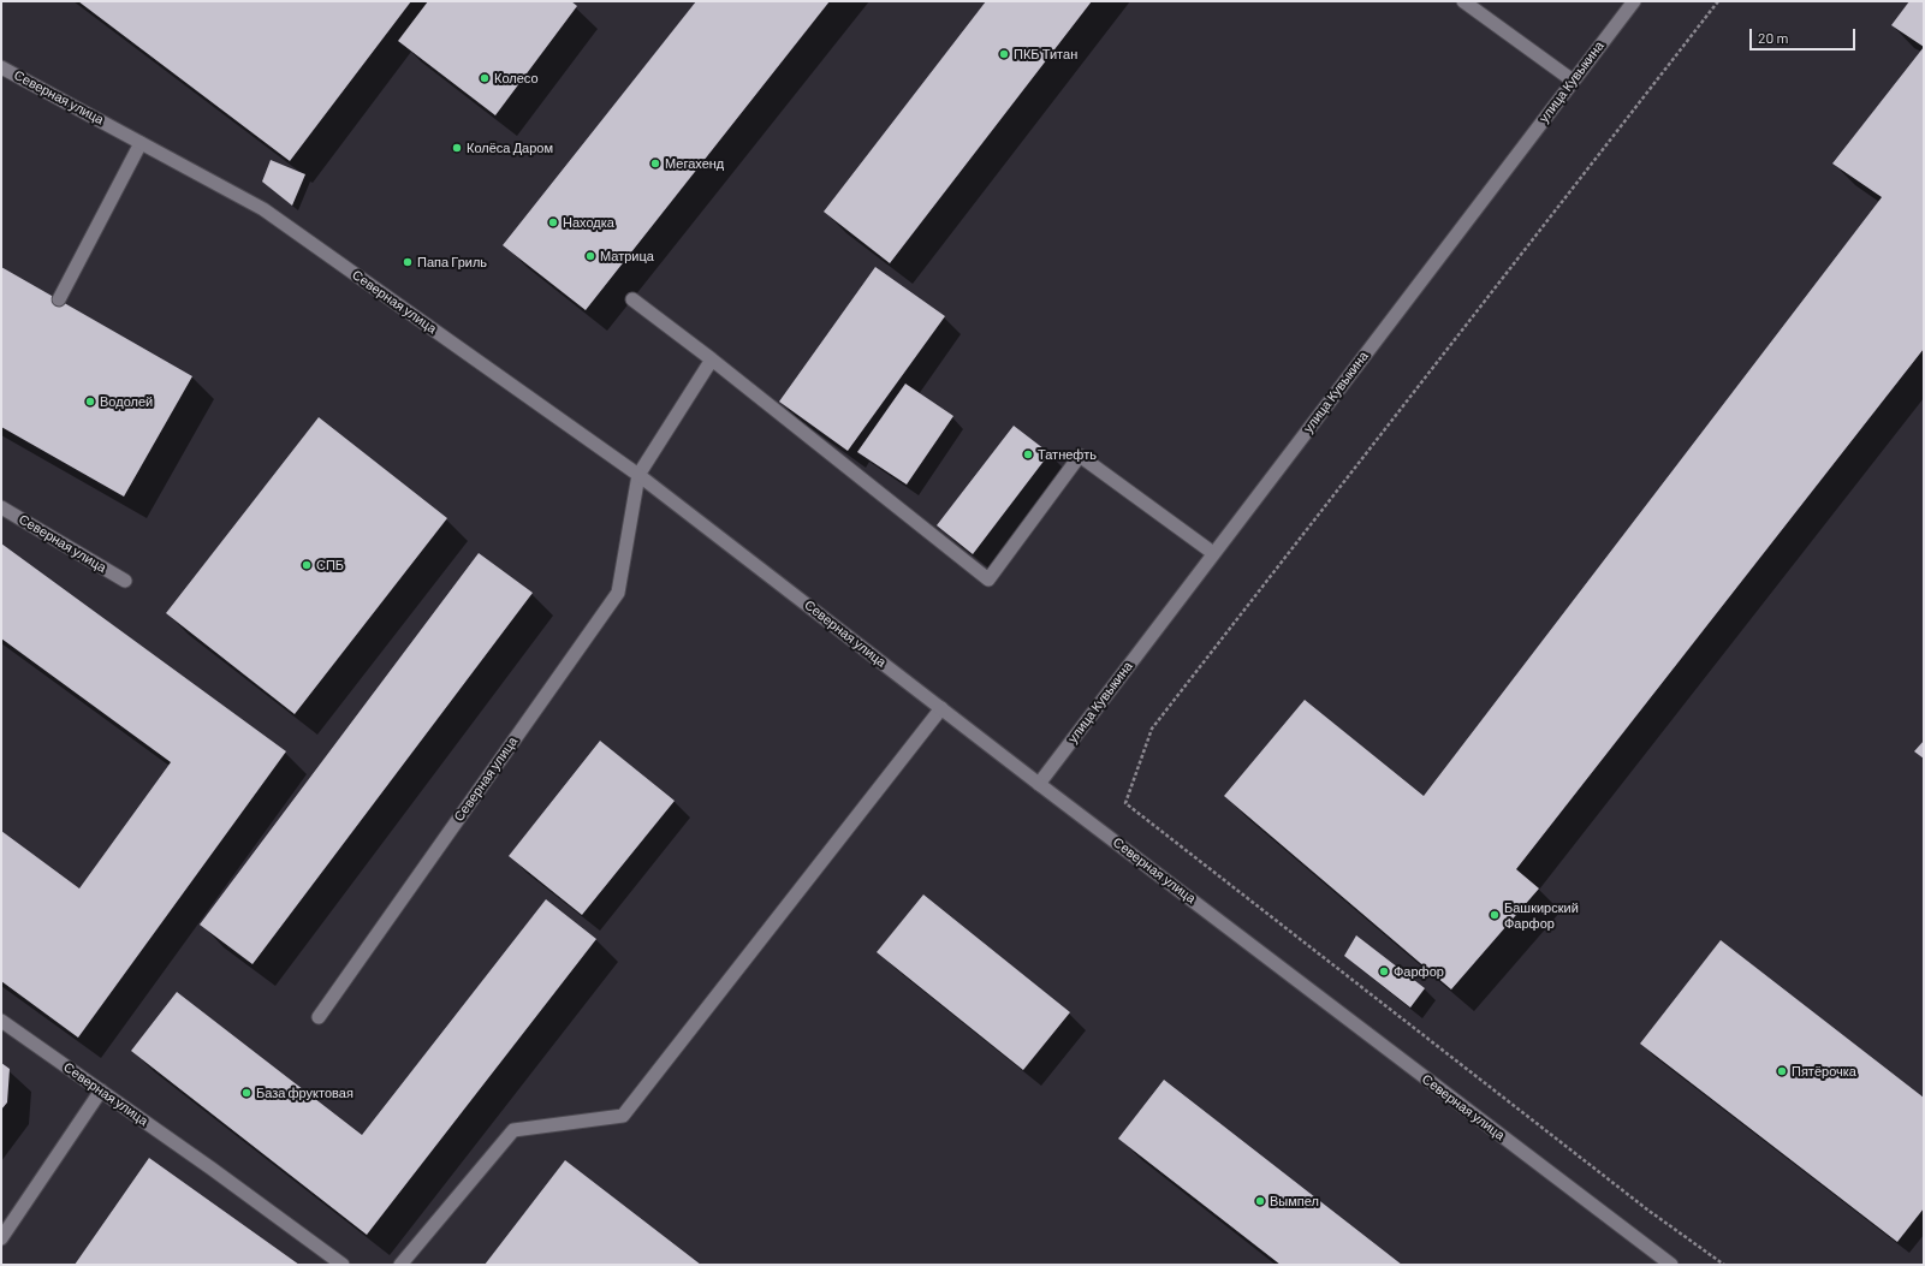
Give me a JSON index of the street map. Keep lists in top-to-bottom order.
{
  "streets": {
    "main road": ["улица Кувыкина", "Северная улица"]
  },
  "crossings": [
    ["улица Кувыкина", "Северная улица"]
  ],
  "places": [
    "ПКБ Титан",
    "Колесо",
    "Колёса Даром",
    "Мегахенд",
    "Находка",
    "Матрица",
    "Папа Гриль",
    "Водолей",
    "Татнефть",
    "СПБ",
    "Башкирский Фарфор",
    "Фарфор",
    "Пятёрочка",
    "База фруктовая",
    "Вымпел"
  ],
  "scale_bar": "20 m"
}
